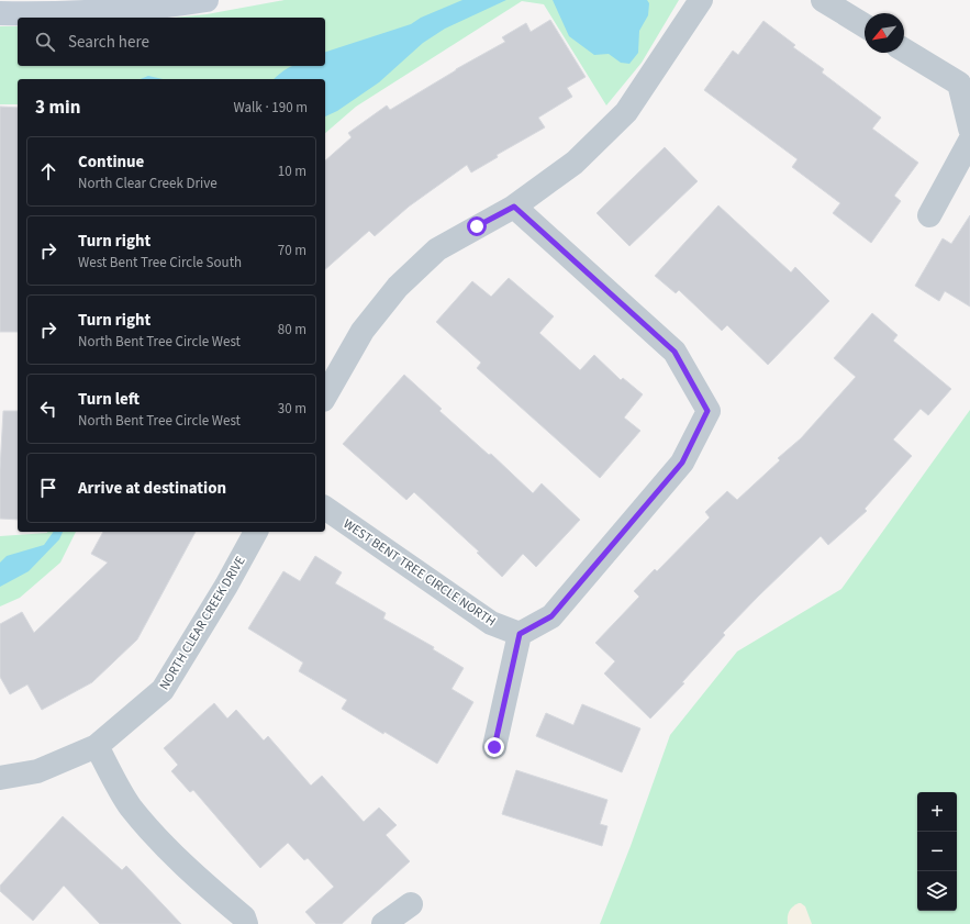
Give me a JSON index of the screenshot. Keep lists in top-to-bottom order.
{
  "streets": {
    "street": ["WEST BENT TREE CIRCLE NORTH", "NORTH CLEAR CREEK DRIVE"]
  },
  "north": "bottom left",
  "page": {
    "search": "Search here",
    "heading": ["3 min", "Walk · 190 m"],
    "list": [
      ["Continue", "North Clear Creek Drive", "10 m"],
      ["Turn right", "West Bent Tree Circle South", "70 m"],
      ["Turn right", "North Bent Tree Circle West", "80 m"],
      ["Turn left", "North Bent Tree Circle West", "30 m"],
      "Arrive at destination"
    ],
    "map_buttons": ["+", "−"]
  }
}
